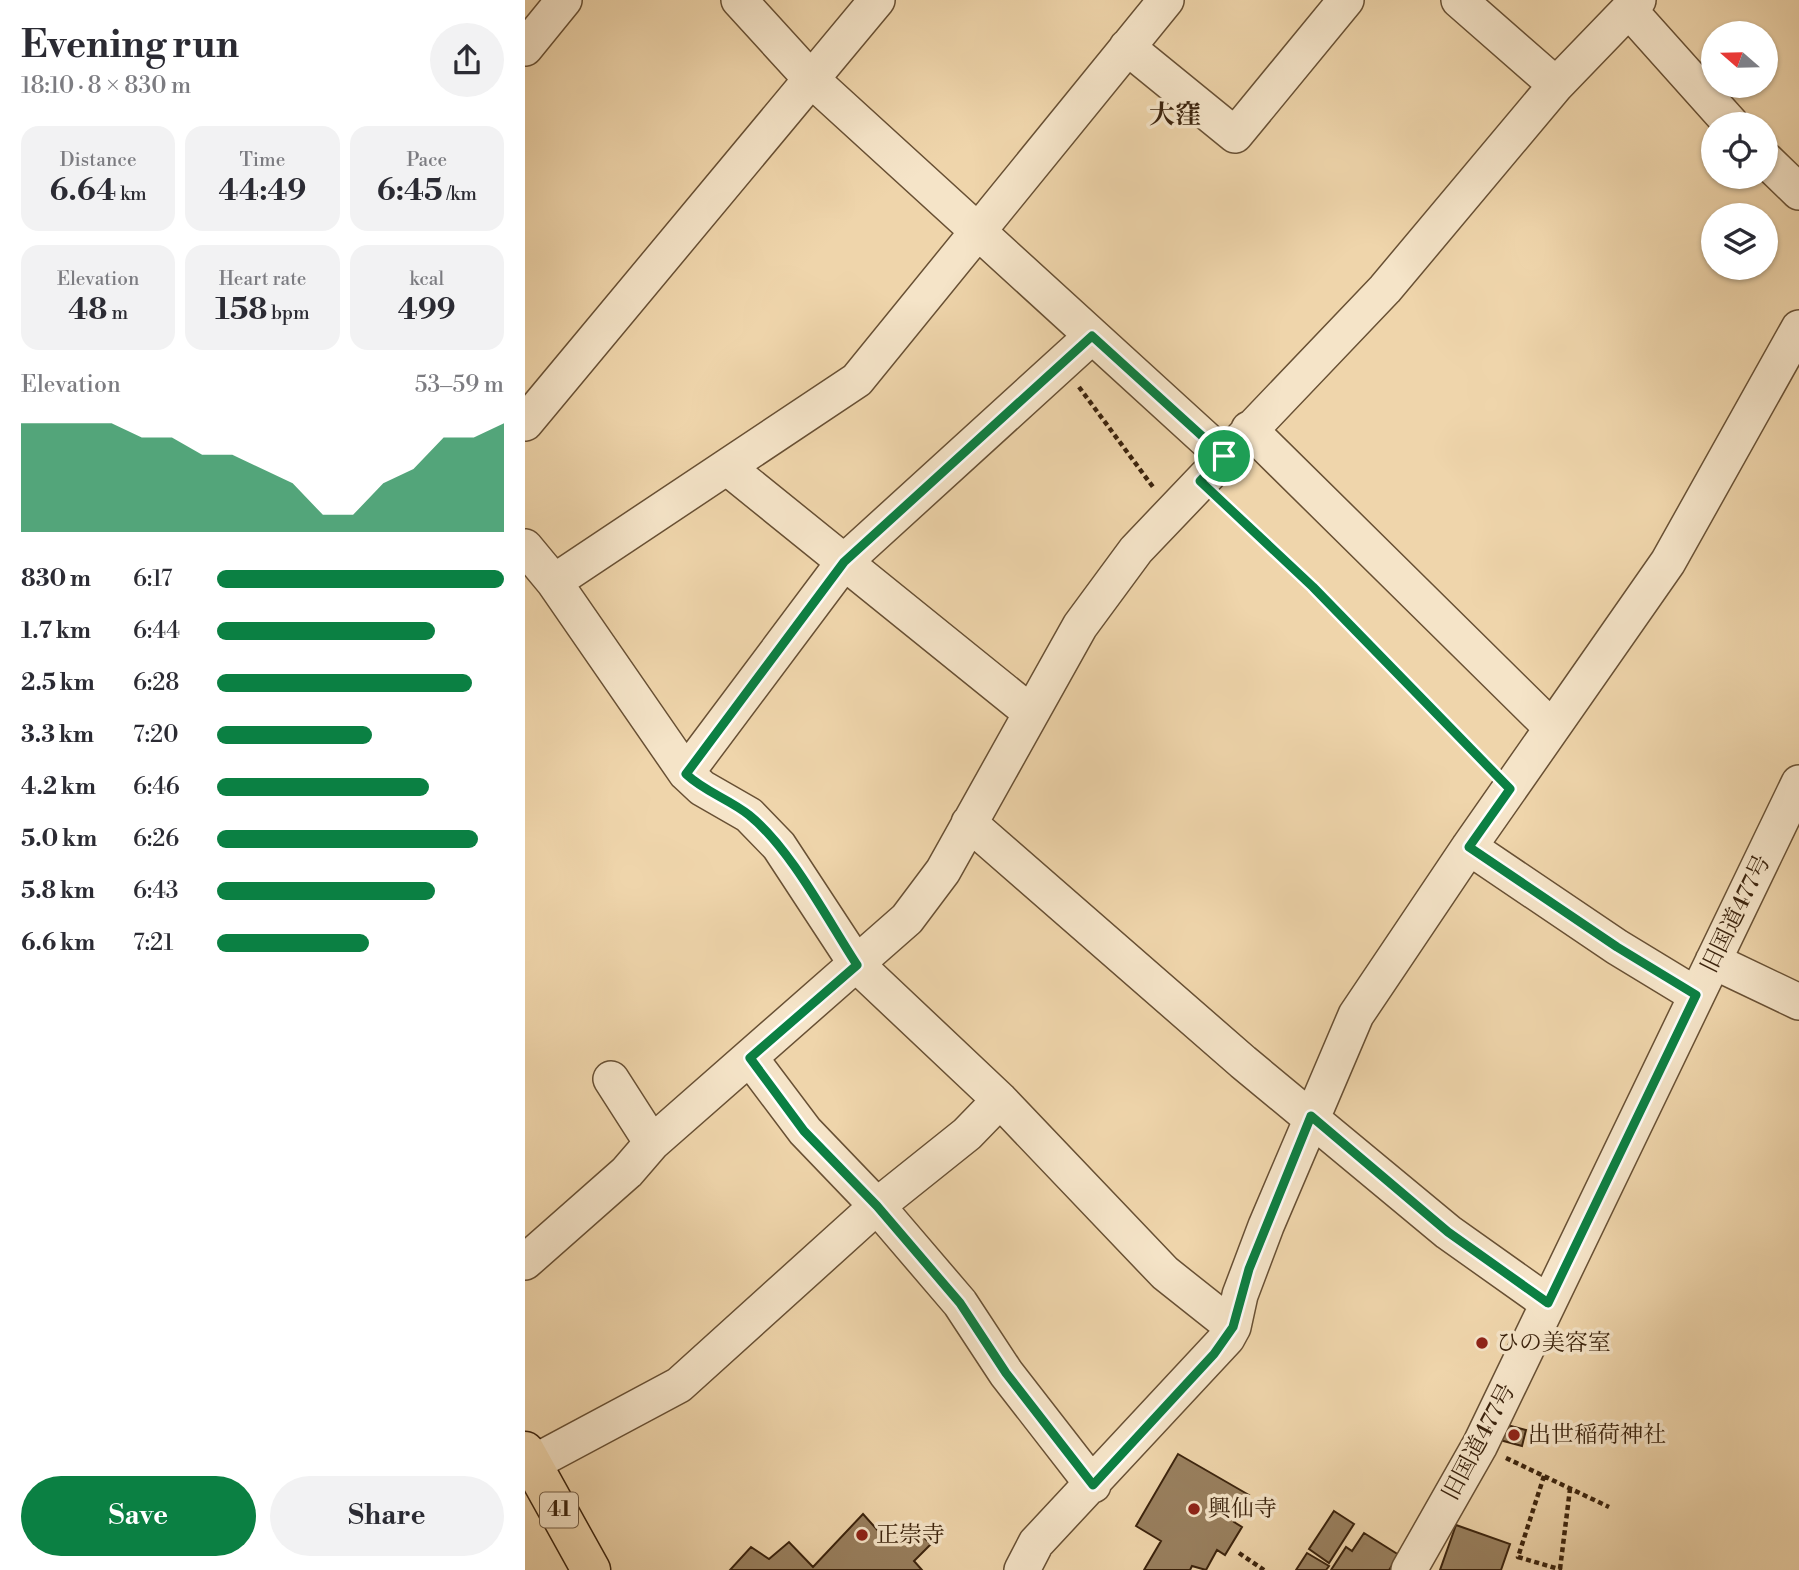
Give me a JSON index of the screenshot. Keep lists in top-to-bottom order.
{
  "streets": {
    "main road": ["41"],
    "street": ["旧国道477号"]
  },
  "districts": ["大窪"],
  "places": [
    "ひの美容室",
    "出世稲荷神社",
    "興仙寺",
    "正崇寺"
  ],
  "north": "left",
  "page": {
    "heading": ["Evening run", "18:10 · 8 × 830 m"],
    "stats": [
      ["Distance", "6.64 km"],
      ["Time", "44:49"],
      ["Pace", "6:45 /km"],
      ["Elevation", "48 m"],
      ["Heart rate", "158 bpm"],
      ["kcal", "499"]
    ],
    "chart": ["Elevation", "53–59 m"],
    "list": [
      {
        "name": "830 m",
        "note": "6:17"
      },
      {
        "name": "1.7 km",
        "note": "6:44"
      },
      {
        "name": "2.5 km",
        "note": "6:28"
      },
      {
        "name": "3.3 km",
        "note": "7:20"
      },
      {
        "name": "4.2 km",
        "note": "6:46"
      },
      {
        "name": "5.0 km",
        "note": "6:26"
      },
      {
        "name": "5.8 km",
        "note": "6:43"
      },
      {
        "name": "6.6 km",
        "note": "7:21"
      }
    ],
    "buttons": ["Save", "Share"]
  }
}
